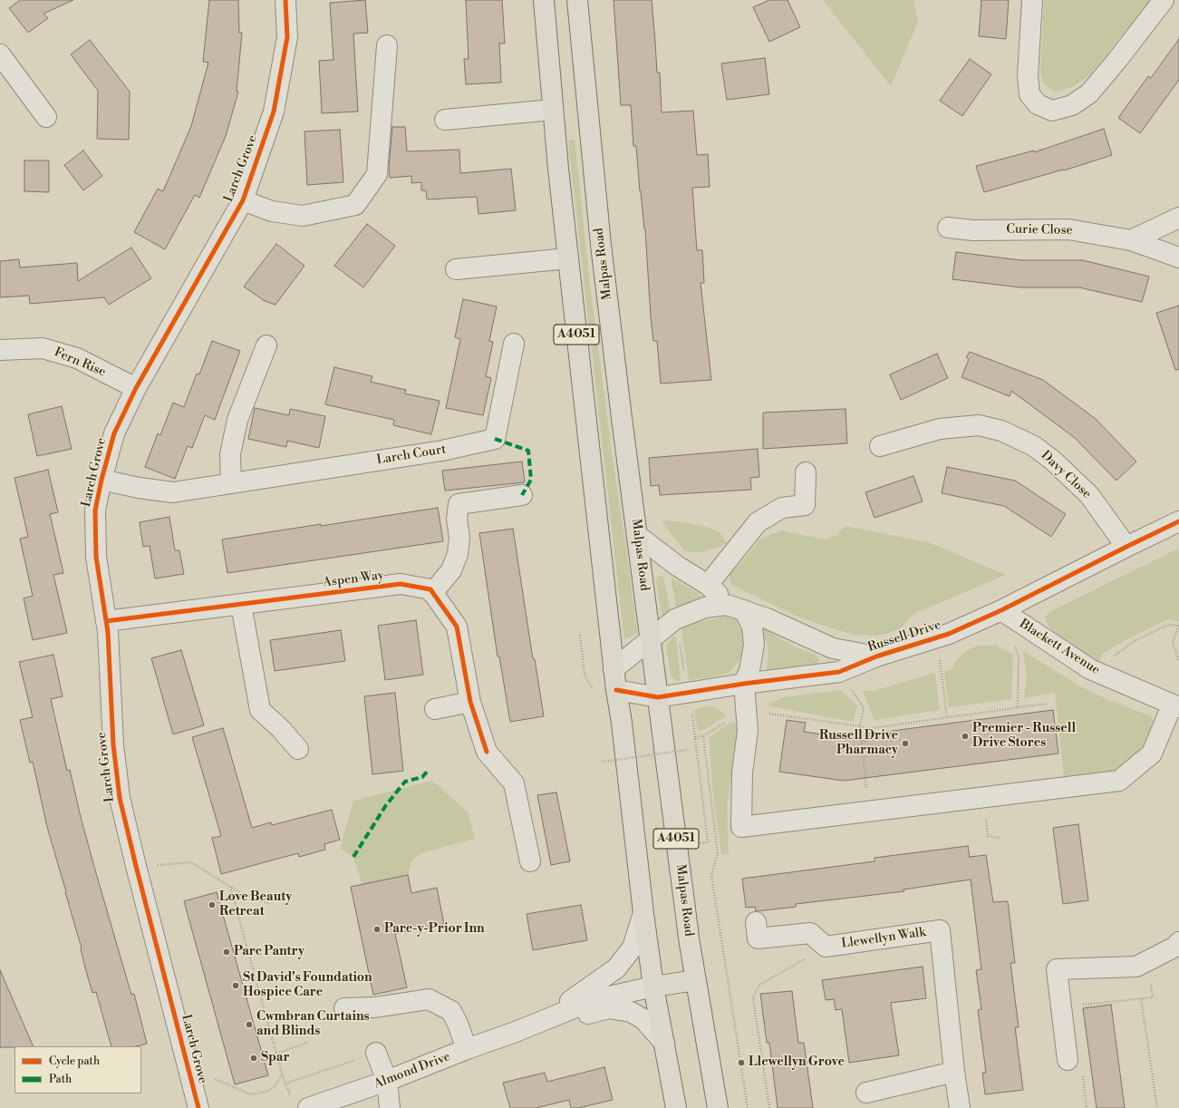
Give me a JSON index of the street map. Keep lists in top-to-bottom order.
{
  "streets": {
    "main road": ["Malpas Road", "A4051"],
    "street": [
      "Larch Grove",
      "Curie Close",
      "Fern Rise",
      "Larch Court",
      "Davy Close",
      "Aspen Way",
      "Russell Drive",
      "Blackett Avenue",
      "Llewellyn Walk",
      "Almond Drive"
    ]
  },
  "crossings": [
    ["Larch Grove", "Fern Rise"],
    ["Larch Grove", "Larch Court"],
    ["Larch Grove", "Aspen Way"],
    ["Malpas Road", "Russell Drive"],
    ["A4051", "Russell Drive"],
    ["A4051", "Almond Drive"],
    ["Davy Close", "Russell Drive"],
    ["Russell Drive", "Blackett Avenue"]
  ],
  "places": [
    "Premier - Russell Drive Stores",
    "Russell Drive Pharmacy",
    "Love Beauty Retreat",
    "Parc-y-Prior Inn",
    "Parc Pantry",
    "St David's Foundation Hospice Care",
    "Cwmbran Curtains and Blinds",
    "Spar",
    "Llewellyn Grove"
  ],
  "legend": ["Cycle path", "Path"]
}
